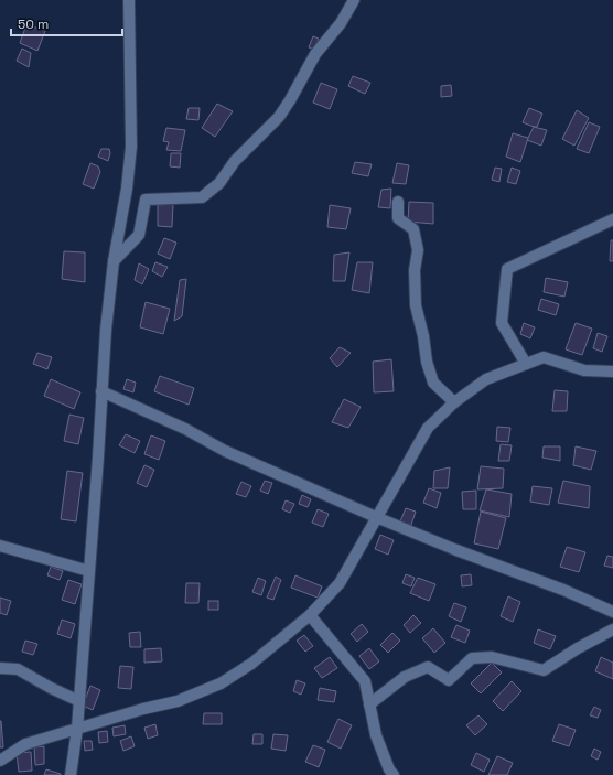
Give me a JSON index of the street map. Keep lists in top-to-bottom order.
{
  "scale_bar": "50 m"
}
